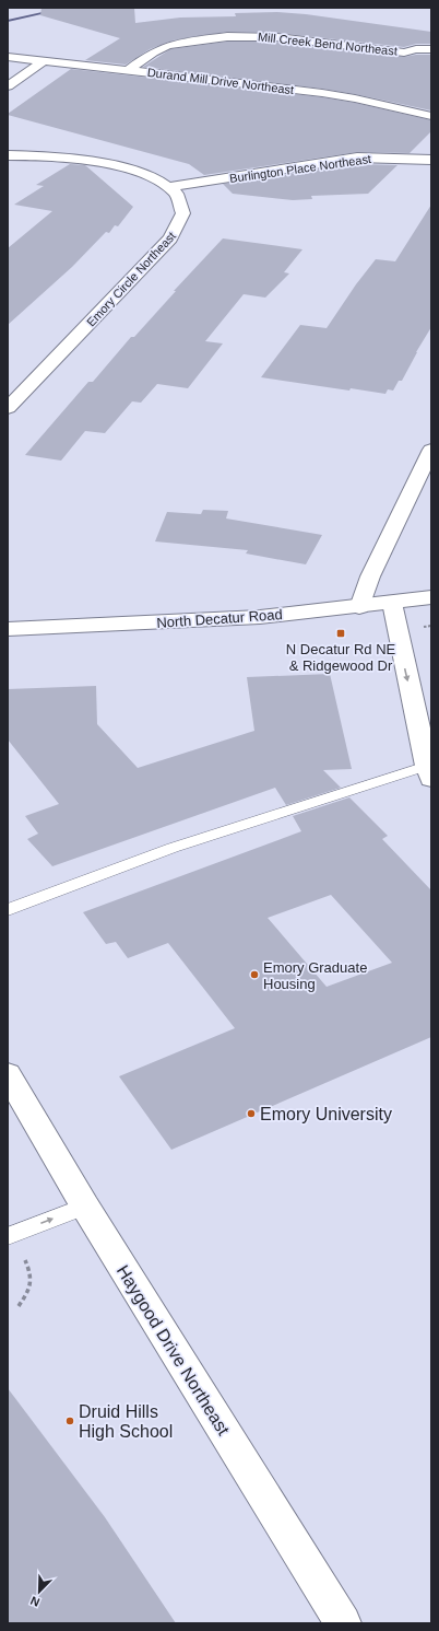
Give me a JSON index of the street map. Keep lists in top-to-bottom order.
{
  "streets": {
    "street": [
      "Mill Creek Bend Northeast",
      "Durand Mill Drive Northeast",
      "Burlington Place Northeast",
      "Emory Circle Northeast",
      "North Decatur Road",
      "Haygood Drive Northeast"
    ]
  },
  "crossings": [
    ["Mill Creek Bend Northeast", "Durand Mill Drive Northeast"],
    ["Burlington Place Northeast", "Emory Circle Northeast"]
  ],
  "places": {
    "transit": ["N Decatur Rd NE & Ridgewood Dr"],
    "other": ["Emory Graduate Housing", "Emory University", "Druid Hills High School"]
  },
  "north": "bottom left"
}
